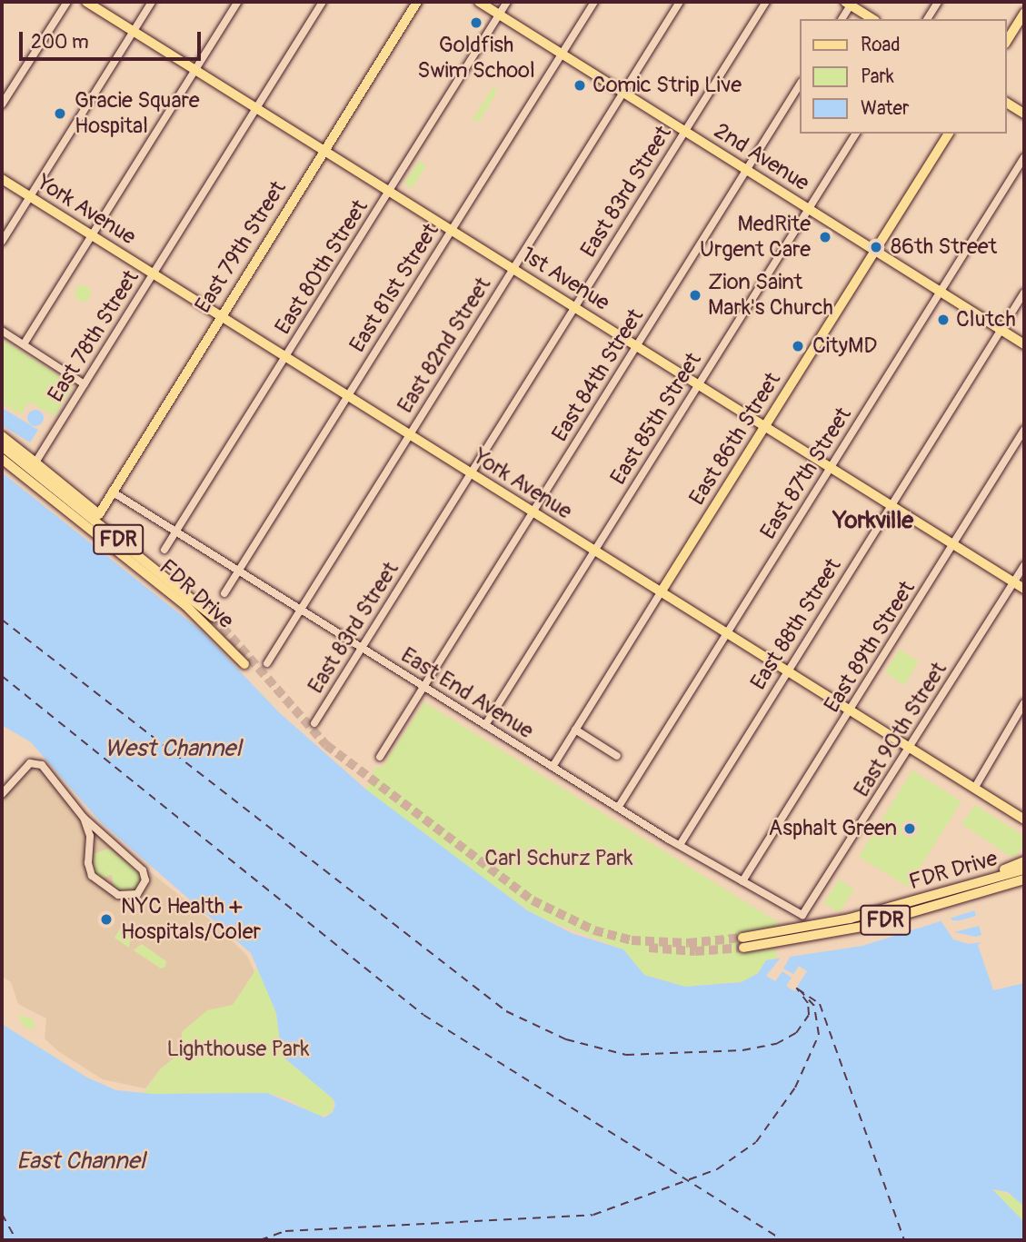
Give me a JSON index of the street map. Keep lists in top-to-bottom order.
{
  "streets": {
    "highway": ["FDR", "FDR Drive"],
    "main road": [
      "2nd Avenue",
      "York Avenue",
      "East 79th Street",
      "1st Avenue",
      "East 86th Street"
    ],
    "street": [
      "East 83rd Street",
      "East 80th Street",
      "East 81st Street",
      "East 78th Street",
      "East 82nd Street",
      "East 84th Street",
      "East 85th Street",
      "East 87th Street",
      "East 88th Street",
      "East 89th Street",
      "East End Avenue",
      "East 90th Street"
    ]
  },
  "crossings": [
    ["2nd Avenue", "East 83rd Street"],
    ["2nd Avenue", "East 80th Street"],
    ["2nd Avenue", "East 81st Street"],
    ["2nd Avenue", "East 82nd Street"],
    ["2nd Avenue", "East 84th Street"],
    ["2nd Avenue", "East 85th Street"],
    ["2nd Avenue", "East 86th Street"],
    ["2nd Avenue", "East 87th Street"],
    ["2nd Avenue", "East 88th Street"],
    ["East 83rd Street", "York Avenue"],
    ["East 83rd Street", "1st Avenue"],
    ["East 83rd Street", "East End Avenue"],
    ["York Avenue", "East 79th Street"],
    ["York Avenue", "East 80th Street"],
    ["York Avenue", "East 81st Street"],
    ["York Avenue", "East 78th Street"],
    ["York Avenue", "East 82nd Street"],
    ["York Avenue", "East 84th Street"],
    ["York Avenue", "East 85th Street"],
    ["York Avenue", "East 86th Street"],
    ["York Avenue", "East 87th Street"],
    ["York Avenue", "East 88th Street"],
    ["York Avenue", "East 89th Street"],
    ["York Avenue", "East 90th Street"],
    ["East 79th Street", "1st Avenue"],
    ["East 79th Street", "East 78th Street"],
    ["East 79th Street", "East End Avenue"],
    ["East 80th Street", "1st Avenue"],
    ["East 80th Street", "East End Avenue"],
    ["1st Avenue", "East 81st Street"],
    ["1st Avenue", "East 78th Street"],
    ["1st Avenue", "East 82nd Street"],
    ["1st Avenue", "East 84th Street"],
    ["1st Avenue", "East 85th Street"],
    ["1st Avenue", "East 86th Street"],
    ["1st Avenue", "East 87th Street"],
    ["1st Avenue", "East 88th Street"],
    ["1st Avenue", "East 89th Street"],
    ["1st Avenue", "East 90th Street"],
    ["East 81st Street", "East End Avenue"],
    ["East 82nd Street", "East End Avenue"],
    ["East 84th Street", "East End Avenue"],
    ["East 85th Street", "East End Avenue"],
    ["East 86th Street", "East End Avenue"],
    ["East 87th Street", "East End Avenue"],
    ["East 88th Street", "East End Avenue"],
    ["East 89th Street", "East End Avenue"],
    ["East End Avenue", "East 90th Street"]
  ],
  "districts": ["Yorkville"],
  "water": ["West Channel", "East Channel"],
  "parks": ["Carl Schurz Park", "Lighthouse Park"],
  "places": [
    "Goldfish Swim School",
    "Comic Strip Live",
    "Gracie Square Hospital",
    "MedRite Urgent Care",
    "86th Street",
    "Zion Saint Mark's Church",
    "Clutch",
    "CityMD",
    "Asphalt Green",
    "NYC Health + Hospitals/Coler"
  ],
  "legend": ["Road", "Park", "Water"],
  "scale_bar": "200 m"
}
